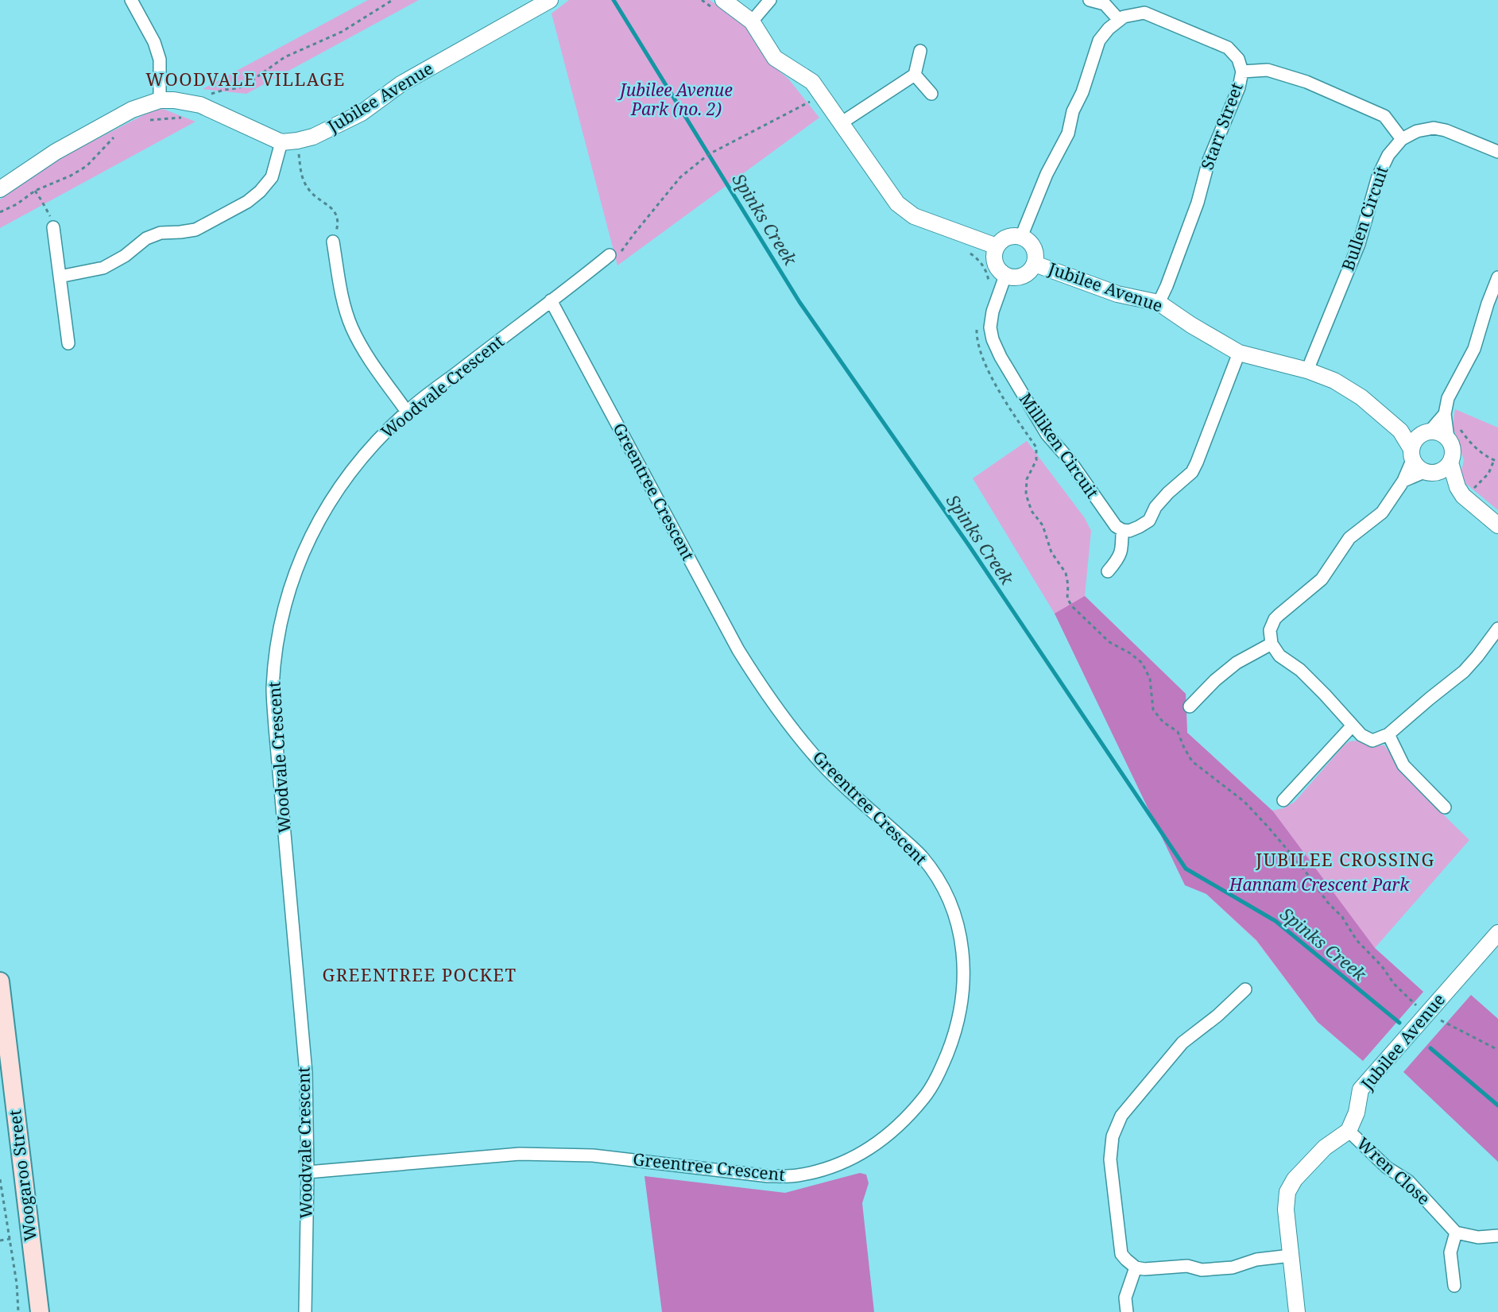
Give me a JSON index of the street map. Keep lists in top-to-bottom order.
{
  "streets": {
    "main road": ["Woogaroo Street"],
    "street": [
      "Jubilee Avenue",
      "Starr Street",
      "Bullen Circuit",
      "Woodvale Crescent",
      "Milliken Circuit",
      "Greentree Crescent",
      "Wren Close"
    ]
  },
  "crossings": [
    ["Jubilee Avenue", "Starr Street"],
    ["Jubilee Avenue", "Bullen Circuit"],
    ["Jubilee Avenue", "Milliken Circuit"],
    ["Jubilee Avenue", "Wren Close"],
    ["Starr Street", "Milliken Circuit"],
    ["Woodvale Crescent", "Greentree Crescent"]
  ],
  "districts": ["WOODVALE VILLAGE", "JUBILEE CROSSING", "GREENTREE POCKET"],
  "water": ["Spinks Creek"],
  "parks": ["Jubilee Avenue Park (no. 2)", "Hannam Crescent Park"]
}
